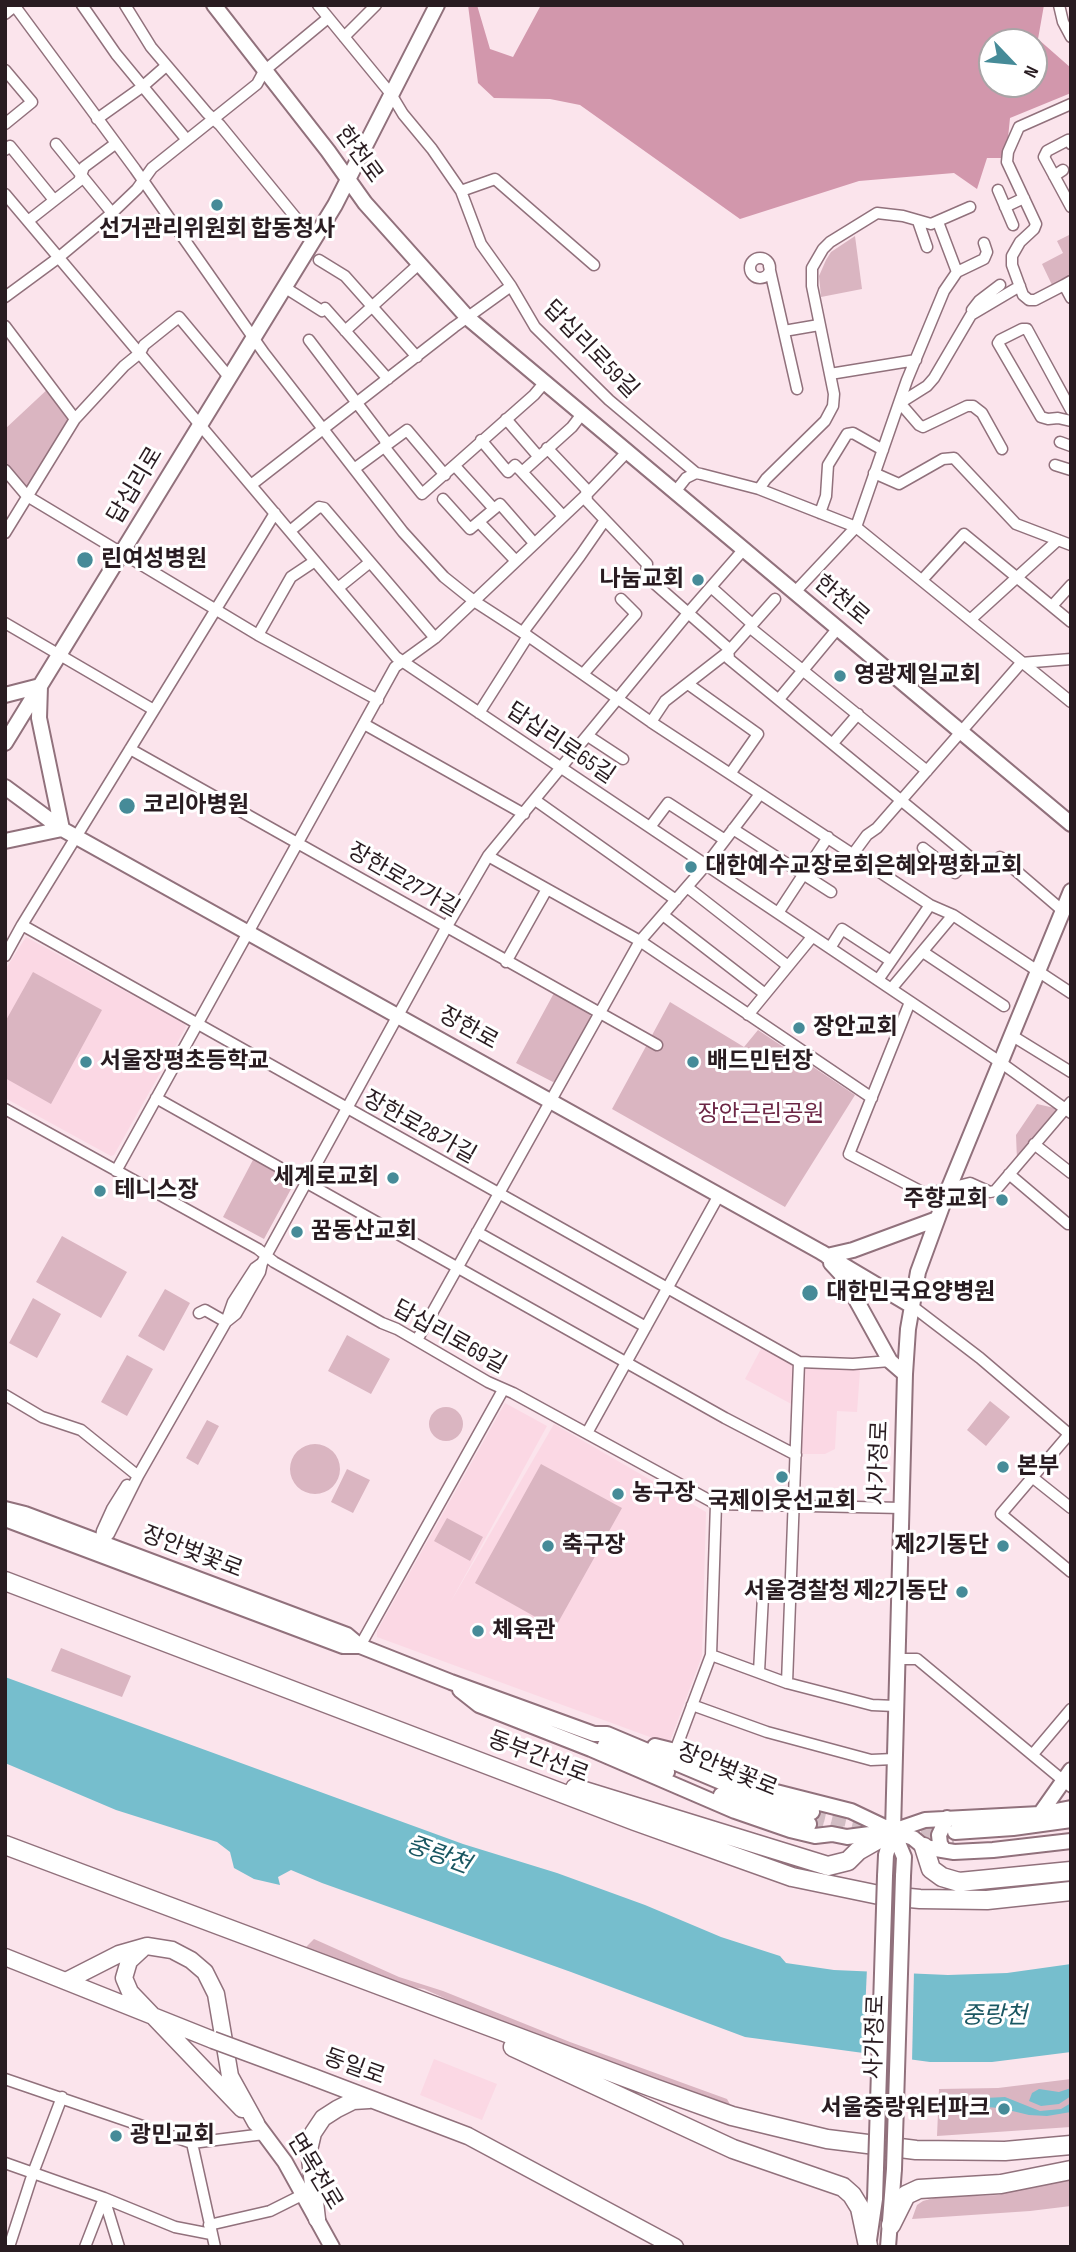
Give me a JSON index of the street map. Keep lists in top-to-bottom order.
{
  "streets": {
    "highway": ["동부간선로"],
    "main road": [
      "한천로",
      "답십리로",
      "장한로",
      "사가정로",
      "장안벚꽃로",
      "동일로",
      "면목천로"
    ],
    "street": [
      "답십리로59길",
      "답십리로65길",
      "장한로27가길",
      "장한로28가길",
      "답십리로69길"
    ]
  },
  "crossings": [
    ["한천로", "답십리로"],
    ["답십리로59길", "답십리로"],
    ["답십리로", "답십리로65길"],
    ["답십리로65길", "사가정로"],
    ["장한로", "사가정로"],
    ["답십리로69길", "사가정로"]
  ],
  "water": ["중랑천"],
  "parks": ["장안근린공원"],
  "places": [
    "선거관리위원회 합동청사",
    "린여성병원",
    "나눔교회",
    "영광제일교회",
    "코리아병원",
    "대한예수교장로회은혜와평화교회",
    "장안교회",
    "서울장평초등학교",
    "배드민턴장",
    "세계로교회",
    "테니스장",
    "주향교회",
    "꿈동산교회",
    "대한민국요양병원",
    "본부",
    "국제이웃선교회",
    "농구장",
    "축구장",
    "제2기동단",
    "서울경찰청 제2기동단",
    "체육관",
    "서울중랑워터파크",
    "광민교회"
  ],
  "north": "bottom right"
}
